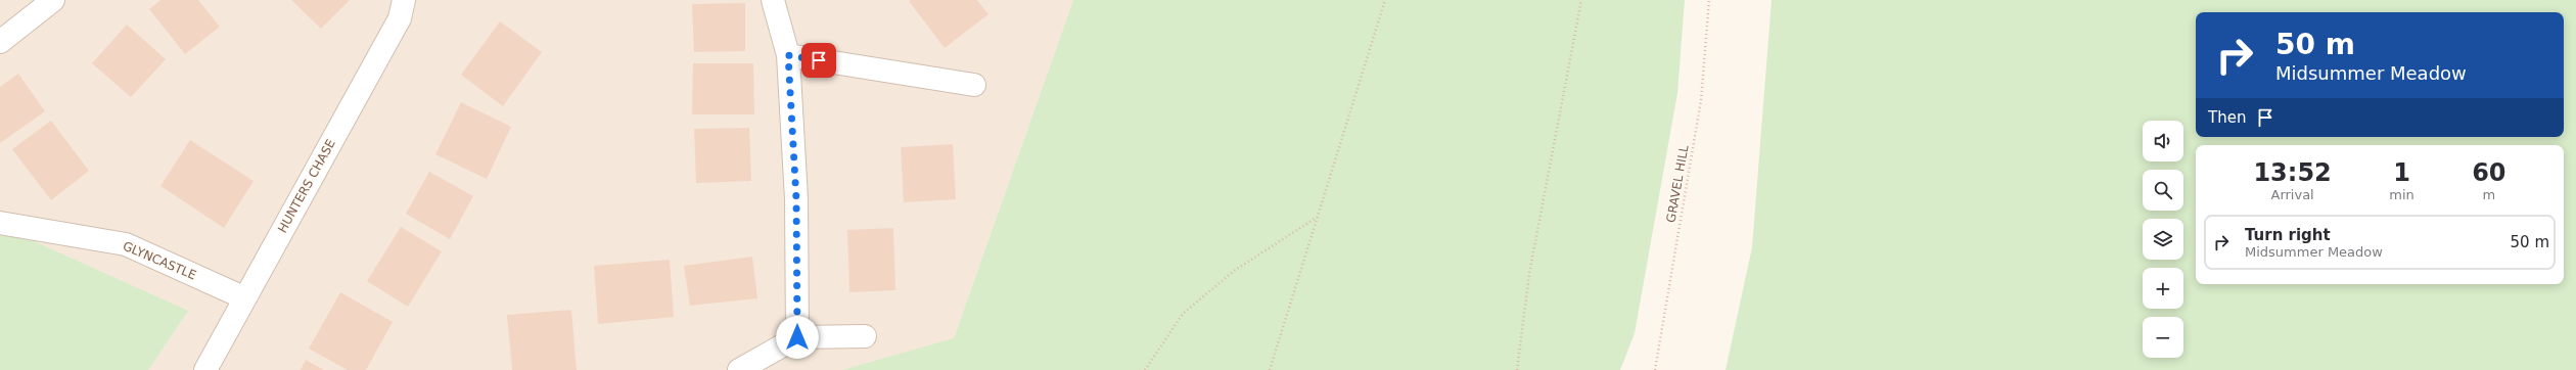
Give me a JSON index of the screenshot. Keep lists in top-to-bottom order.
{
  "streets": {
    "street": ["HUNTERS CHASE", "GLYNCASTLE"],
    "path": ["GRAVEL HILL"]
  },
  "crossings": [
    ["HUNTERS CHASE", "GLYNCASTLE"]
  ],
  "page": {
    "turn": ["50 m", "Midsummer Meadow"],
    "then": "Then",
    "map_buttons": ["+", "−"],
    "eta": [
      "13:52",
      "Arrival",
      "1",
      "min",
      "60",
      "m"
    ],
    "list": [
      {
        "name": "Turn right",
        "note": "Midsummer Meadow",
        "value": "50 m"
      }
    ]
  }
}
